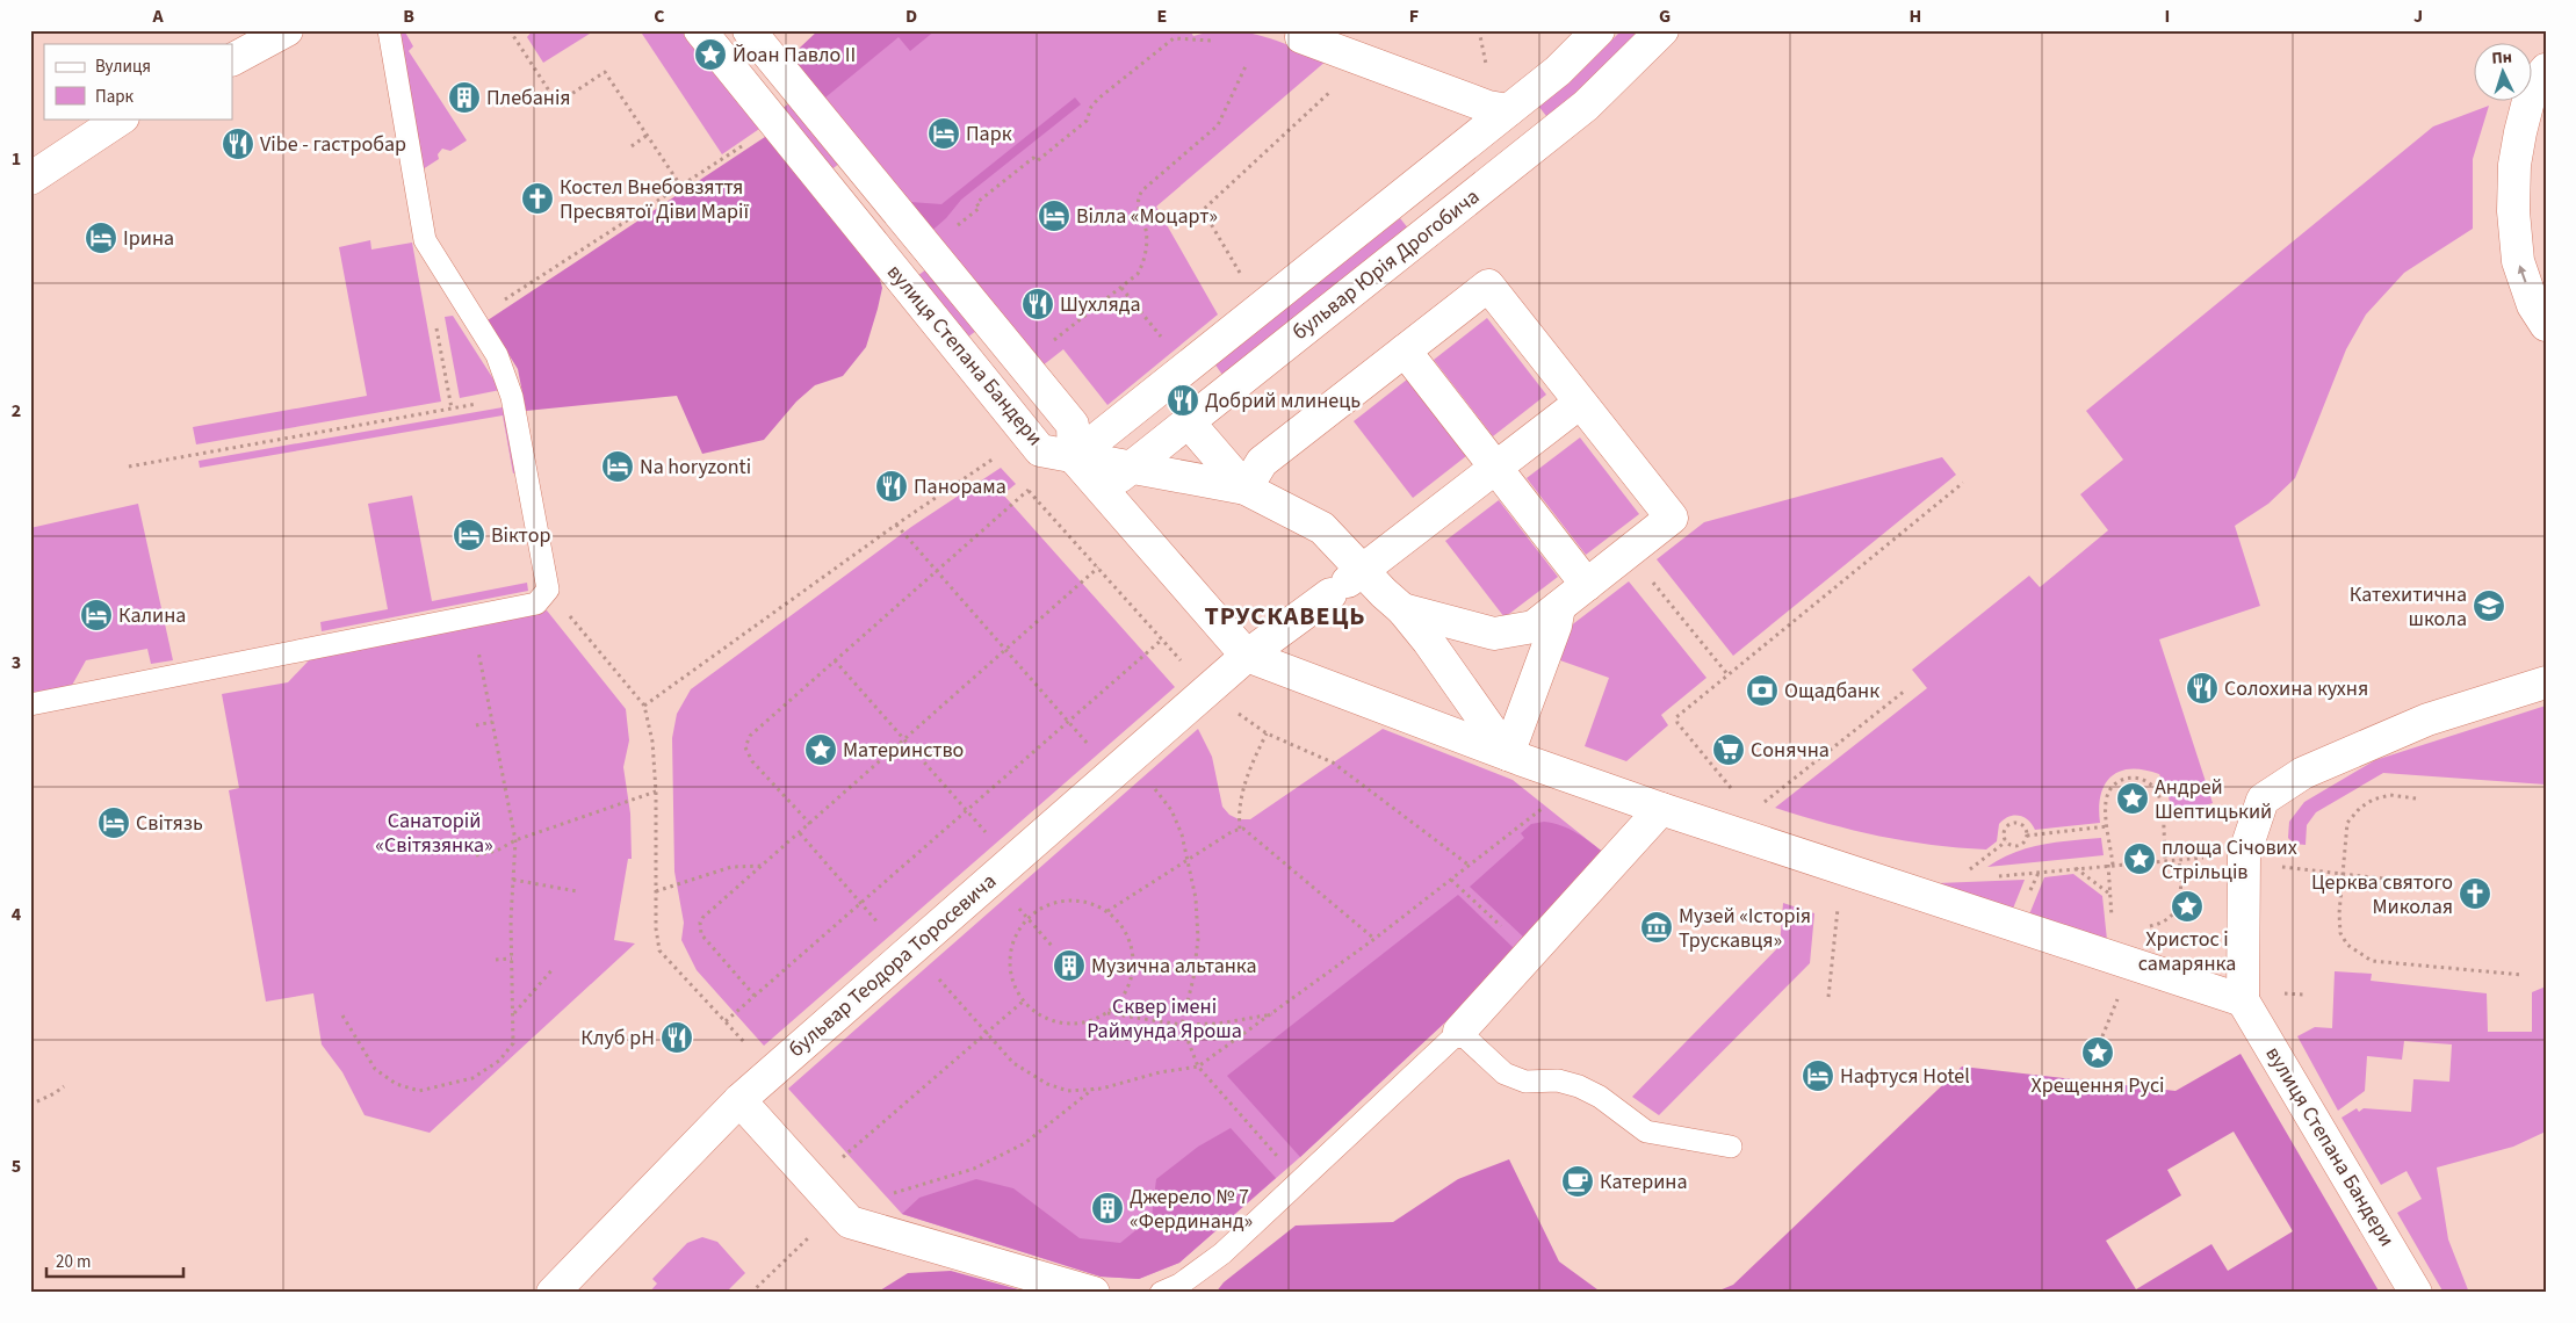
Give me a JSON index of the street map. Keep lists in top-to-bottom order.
{
  "streets": {
    "street": ["бульвар Юрія Дрогобича", "вулиця Степана Бандери", "бульвар Теодора Торосевича"]
  },
  "crossings": [
    ["бульвар Юрія Дрогобича", "вулиця Степана Бандери"]
  ],
  "districts": ["ТРУСКАВЕЦЬ"],
  "parks": ["Санаторій «Світязянка»", "Сквер імені Раймунда Яроша"],
  "places": {
    "place": [
      "Йоан Павло II",
      "Материнство",
      "Андрей Шептицький",
      "площа Січових Стрільців",
      "Христос і самарянка",
      "Хрещення Русі"
    ],
    "building": ["Плебанія", "Музична альтанка", "Джерело № 7 «Фердинанд»"],
    "hotel": [
      "Парк",
      "Вілла «Моцарт»",
      "Ірина",
      "Na horyzonti",
      "Віктор",
      "Калина",
      "Світязь",
      "Нафтуся Hotel"
    ],
    "restaurant": [
      "Vibe - гастробар",
      "Шухляда",
      "Добрий млинець",
      "Панорама",
      "Солохина кухня",
      "Клуб pH"
    ],
    "church": ["Костел Внебовзяття Пресвятої Діви Марії", "Церква святого Миколая"],
    "school or university": ["Катехитична школа"],
    "bank": ["Ощадбанк"],
    "supermarket": ["Сонячна"],
    "museum": ["Музей «Історія Трускавця»"],
    "cafe": ["Катерина"]
  },
  "legend": ["Вулиця", "Парк"],
  "scale_bar": "20 m",
  "north": "top",
  "grid": {
    "columns": [
      "A",
      "B",
      "C",
      "D",
      "E",
      "F",
      "G",
      "H",
      "I",
      "J"
    ],
    "rows": [
      "1",
      "2",
      "3",
      "4",
      "5"
    ]
  }
}
